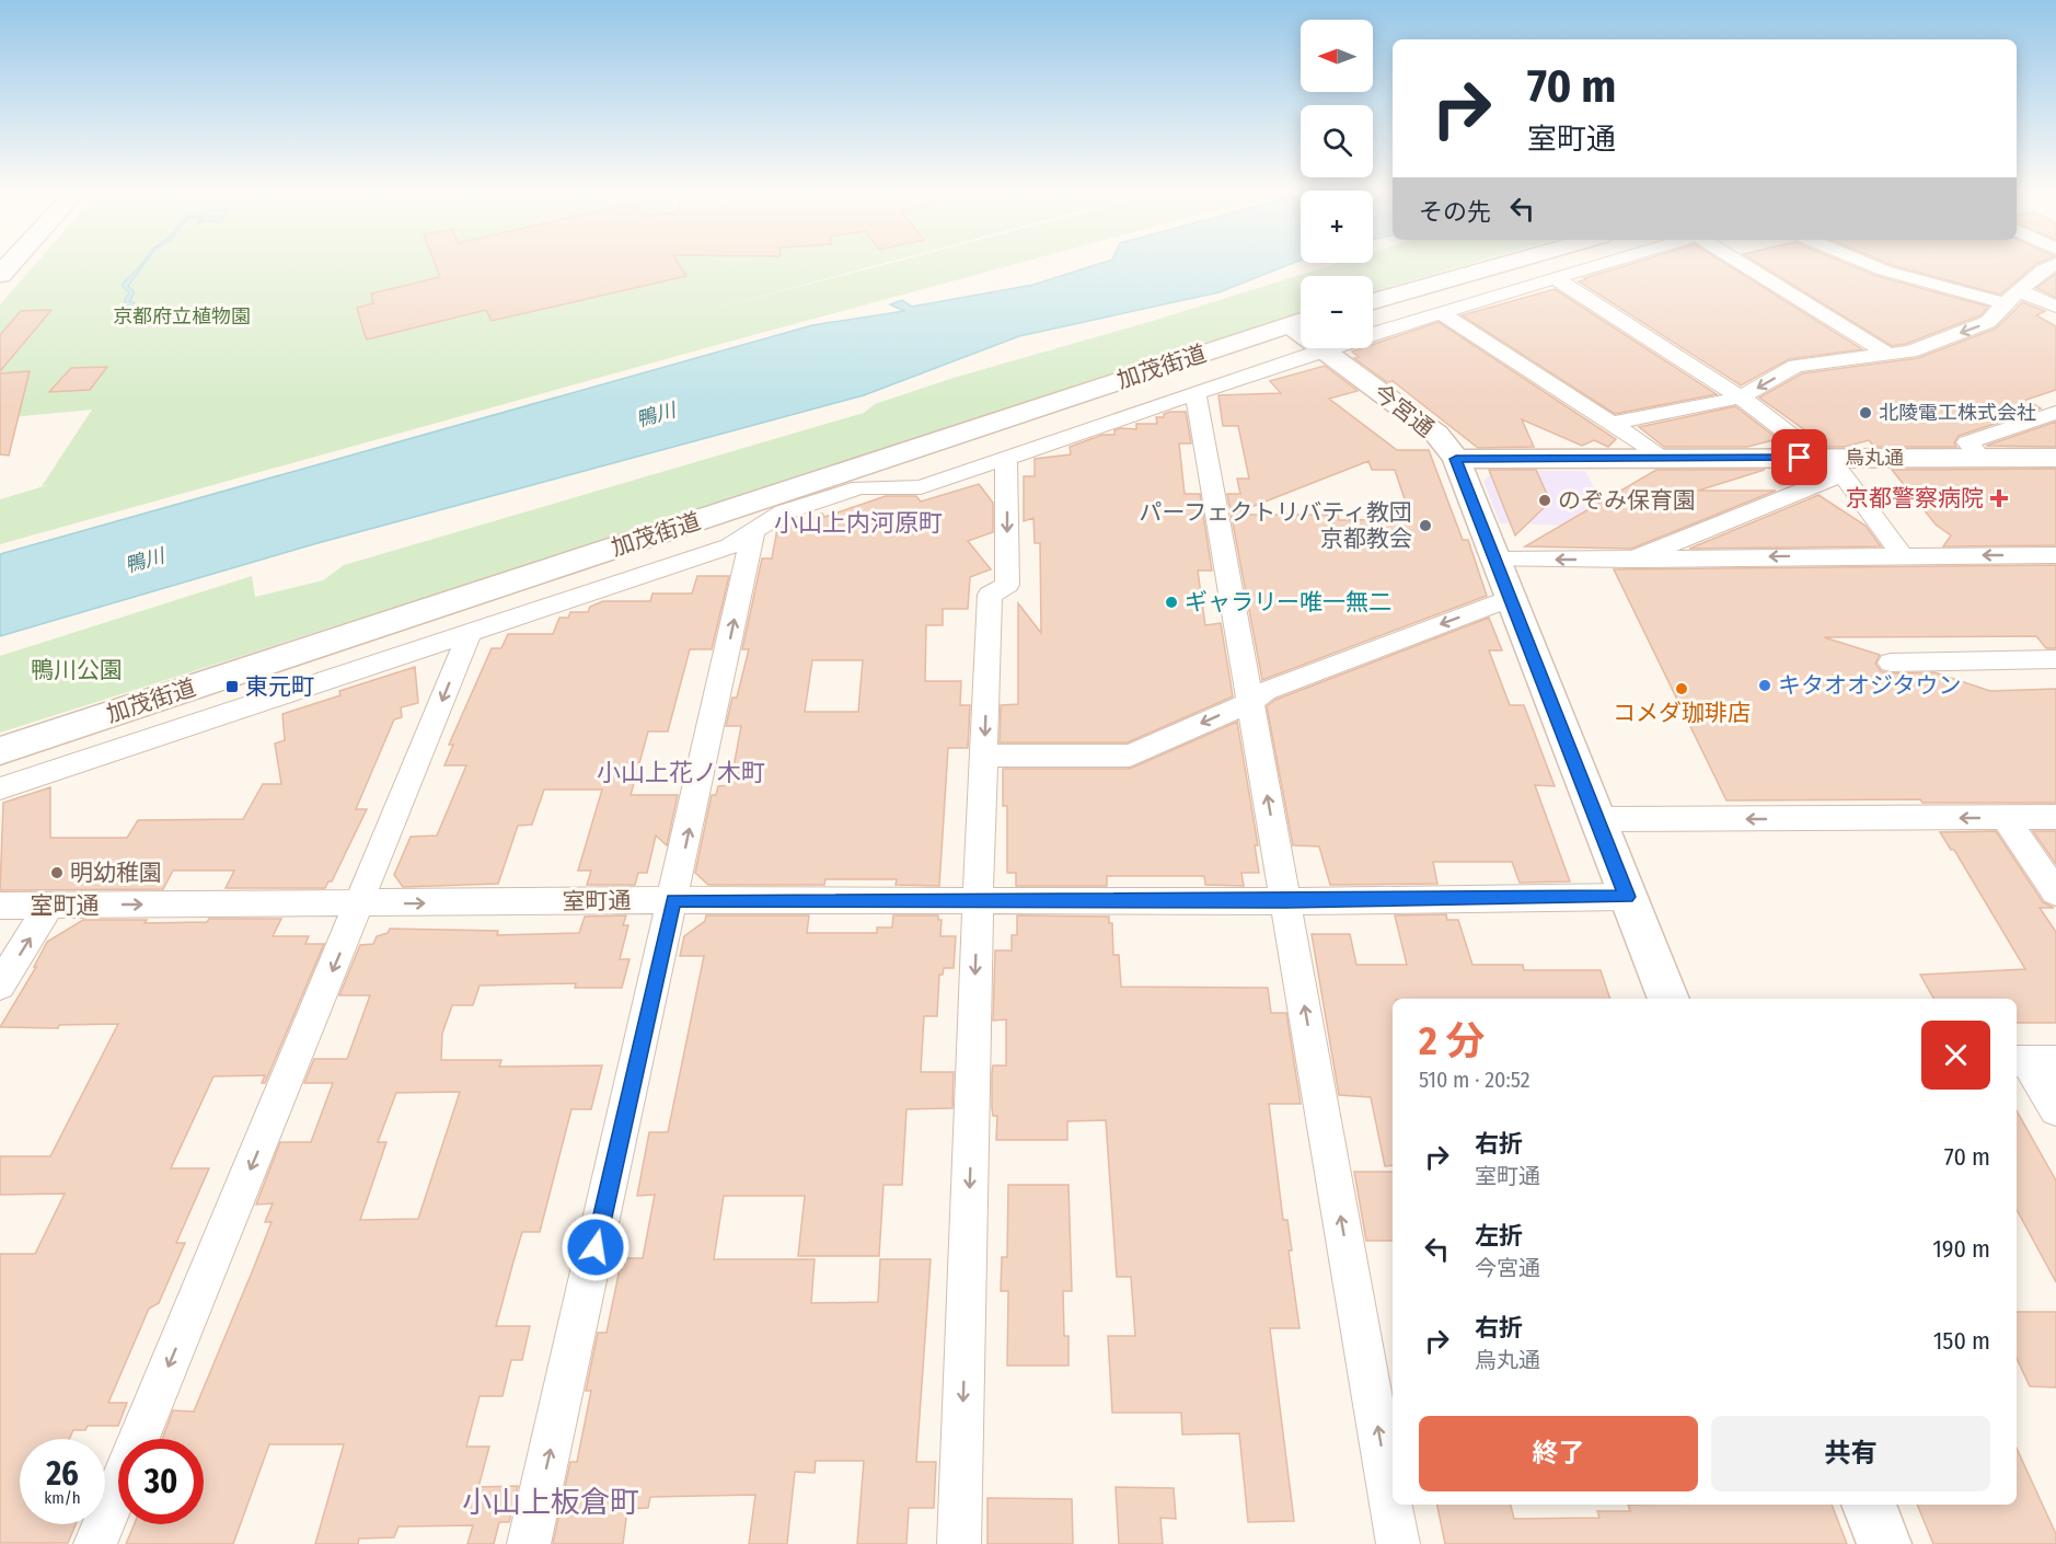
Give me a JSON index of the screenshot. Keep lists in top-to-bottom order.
{
  "streets": {
    "street": [
      "加茂街道",
      "今宮通",
      "烏丸通",
      "室町通"
    ]
  },
  "crossings": [
    ["今宮通", "烏丸通"],
    ["今宮通", "室町通"]
  ],
  "districts": ["小山上内河原町", "小山上花ノ木町", "小山上板倉町"],
  "water": ["鴨川"],
  "parks": ["京都府立植物園", "鴨川公園"],
  "places": {
    "other": [
      "北陵電工株式会社",
      "のぞみ保育園",
      "パーフェクトリバティ教団 京都教会",
      "ギャラリー唯一無二",
      "キタオオジタウン",
      "コメダ珈琲店",
      "明幼稚園"
    ],
    "health": ["京都警察病院"],
    "transit": ["東元町"]
  },
  "north": "left",
  "page": {
    "map_buttons": ["+", "−"],
    "turn": ["70 m", "室町通"],
    "then": "その先",
    "heading": ["2 分", "510 m · 20:52"],
    "list": [
      {
        "name": "右折",
        "note": "室町通",
        "value": "70 m"
      },
      {
        "name": "左折",
        "note": "今宮通",
        "value": "190 m"
      },
      {
        "name": "右折",
        "note": "烏丸通",
        "value": "150 m"
      }
    ],
    "buttons": ["終了", "共有"],
    "speed": "26 km/h",
    "limit": "30"
  }
}
